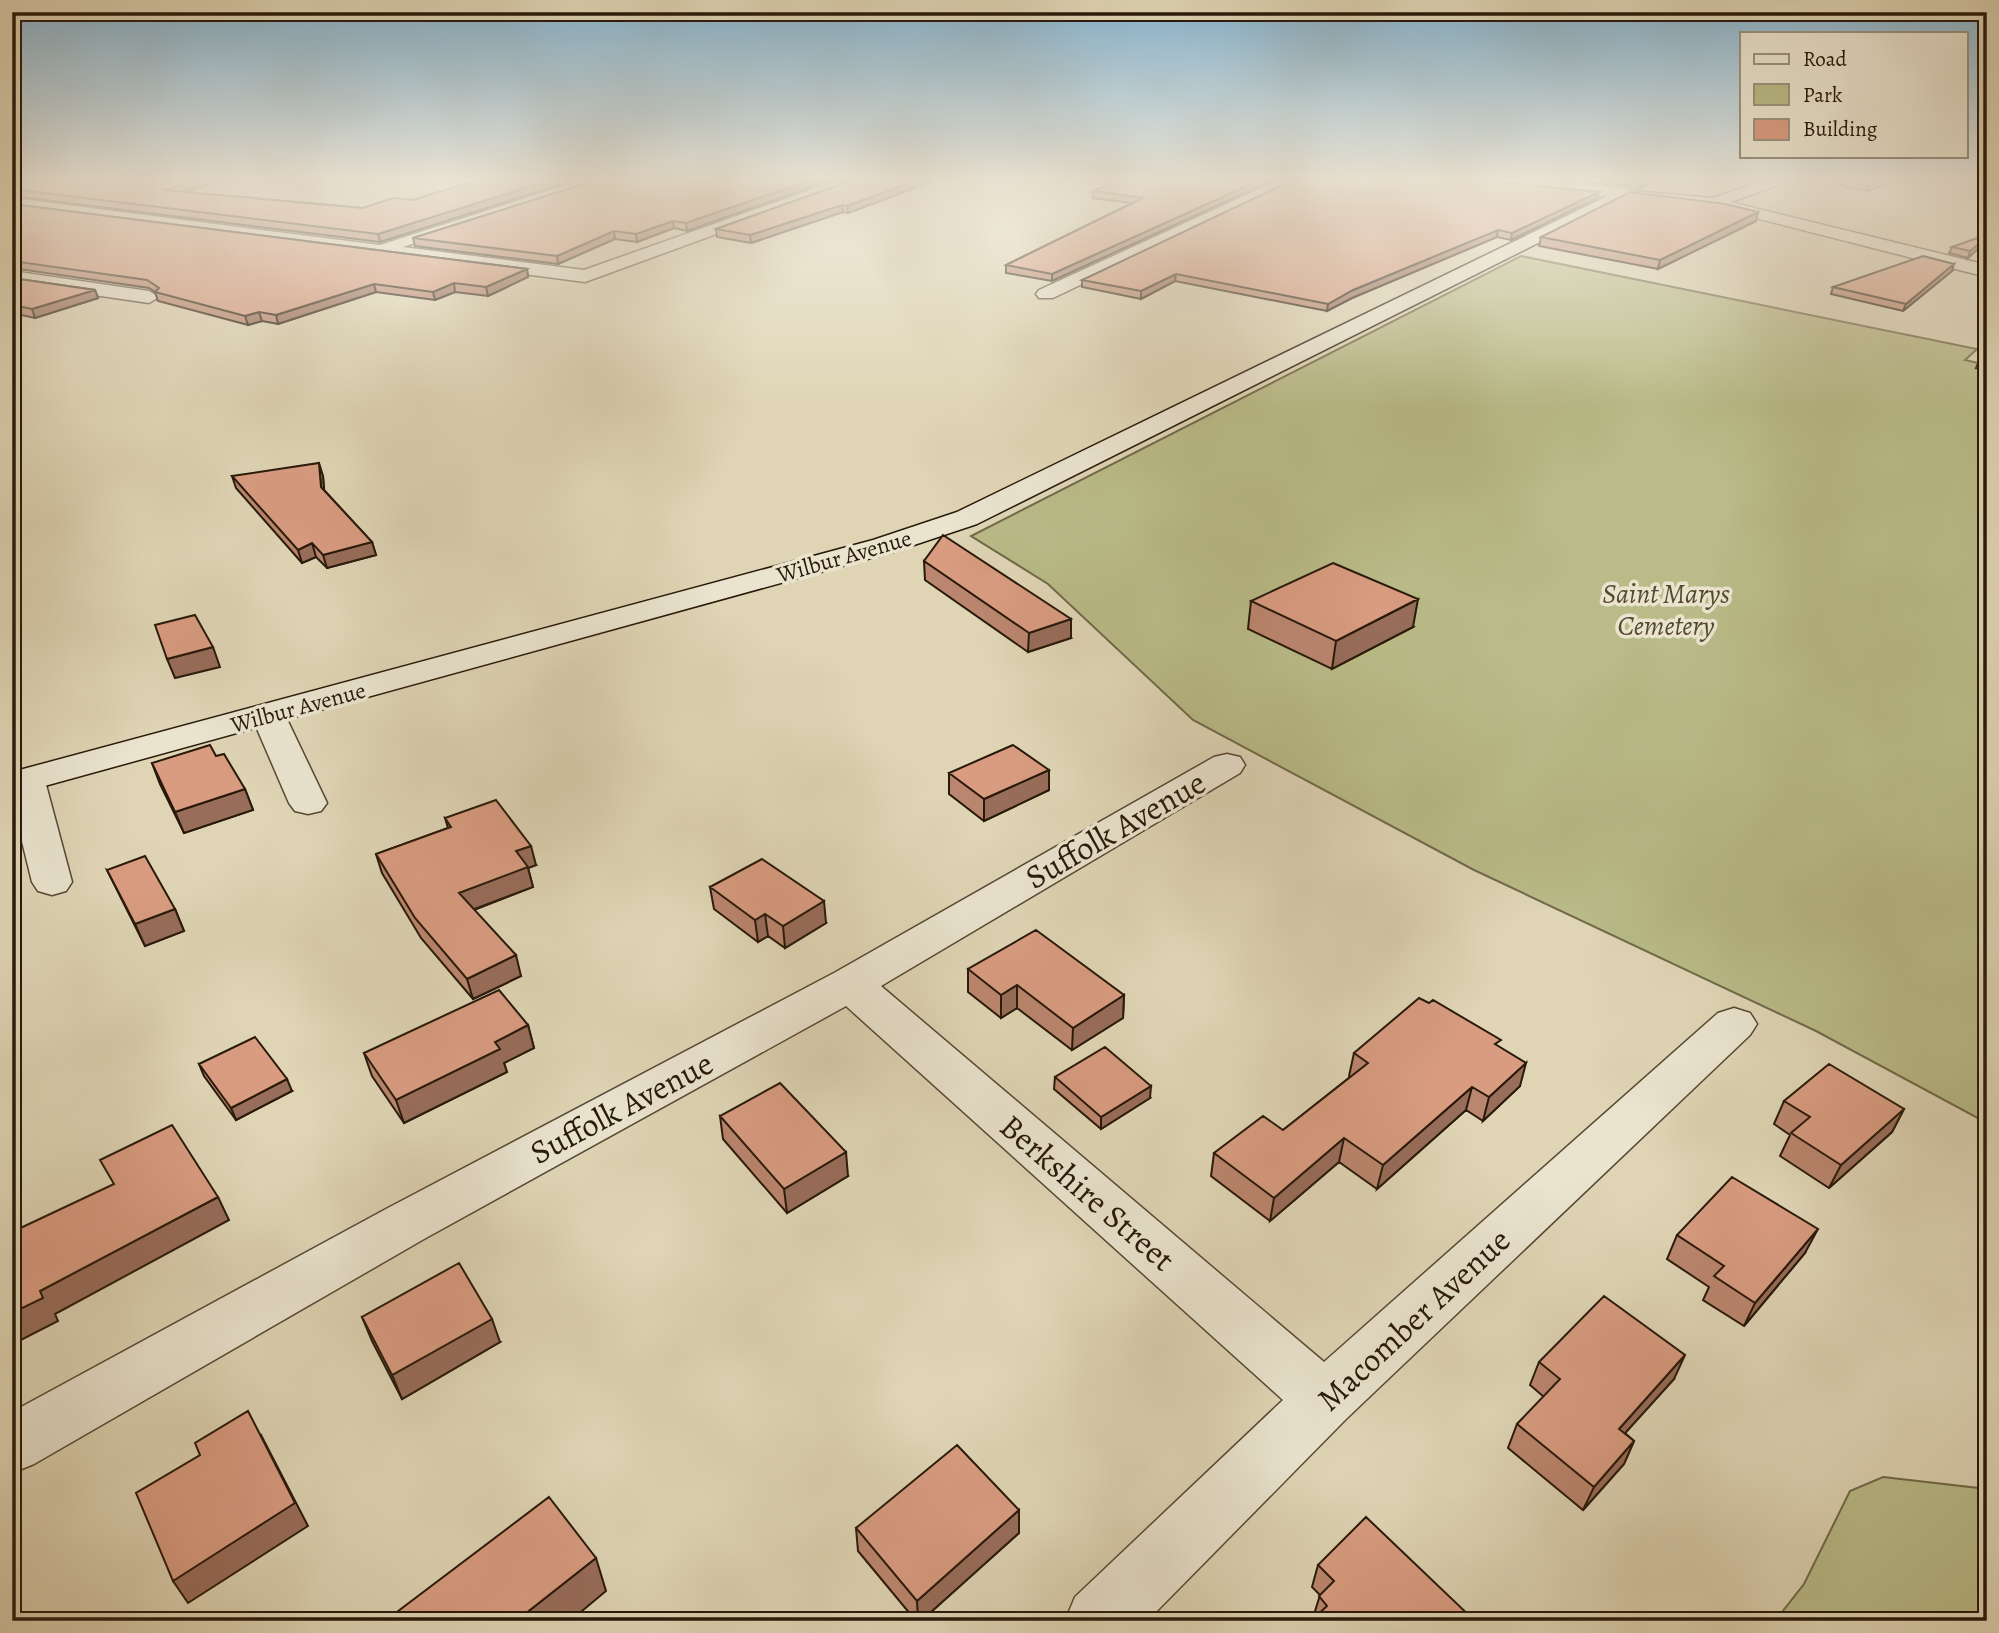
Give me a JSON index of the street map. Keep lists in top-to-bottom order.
{
  "streets": {
    "street": [
      "Wilbur Avenue",
      "Suffolk Avenue",
      "Berkshire Street",
      "Macomber Avenue"
    ]
  },
  "crossings": [
    ["Suffolk Avenue", "Berkshire Street"],
    ["Berkshire Street", "Macomber Avenue"]
  ],
  "parks": ["Saint Marys Cemetery"],
  "legend": ["Road", "Park", "Building"]
}
